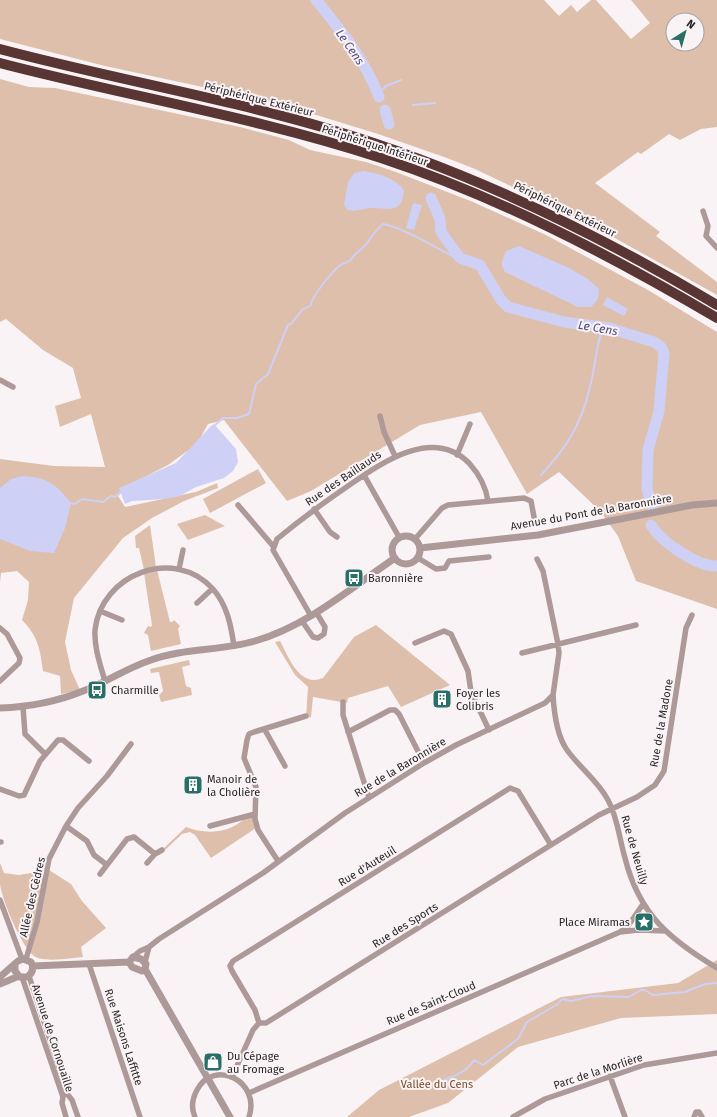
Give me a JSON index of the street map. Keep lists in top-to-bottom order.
{
  "streets": {
    "highway": ["Périphérique Extérieur", "Périphérique Intérieur"],
    "street": [
      "Rue des Baillauds",
      "Avenue du Pont de la Baronnière",
      "Rue de la Madone",
      "Rue de la Baronnière",
      "Rue de Neuilly",
      "Rue d'Auteuil",
      "Allée des Cèdres",
      "Rue des Sports",
      "Rue de Saint-Cloud",
      "Rue Maisons Laffitte",
      "Avenue de Cornouaille",
      "Parc de la Morlière"
    ]
  },
  "crossings": [
    ["Rue de la Madone", "Rue de Neuilly"],
    ["Rue de la Madone", "Rue des Sports"],
    ["Rue de la Baronnière", "Rue de Neuilly"],
    ["Rue de Neuilly", "Rue des Sports"],
    ["Rue de Neuilly", "Rue de Saint-Cloud"],
    ["Rue d'Auteuil", "Rue des Sports"],
    ["Allée des Cèdres", "Avenue de Cornouaille"]
  ],
  "water": ["Le Cens"],
  "parks": ["Vallée du Cens"],
  "places": {
    "bus stop": ["Baronnière", "Charmille"],
    "building": ["Foyer les Colibris", "Manoir de la Cholière"],
    "place": ["Place Miramas"],
    "shop": ["Du Cépage au Fromage"]
  },
  "north": "top right"
}
